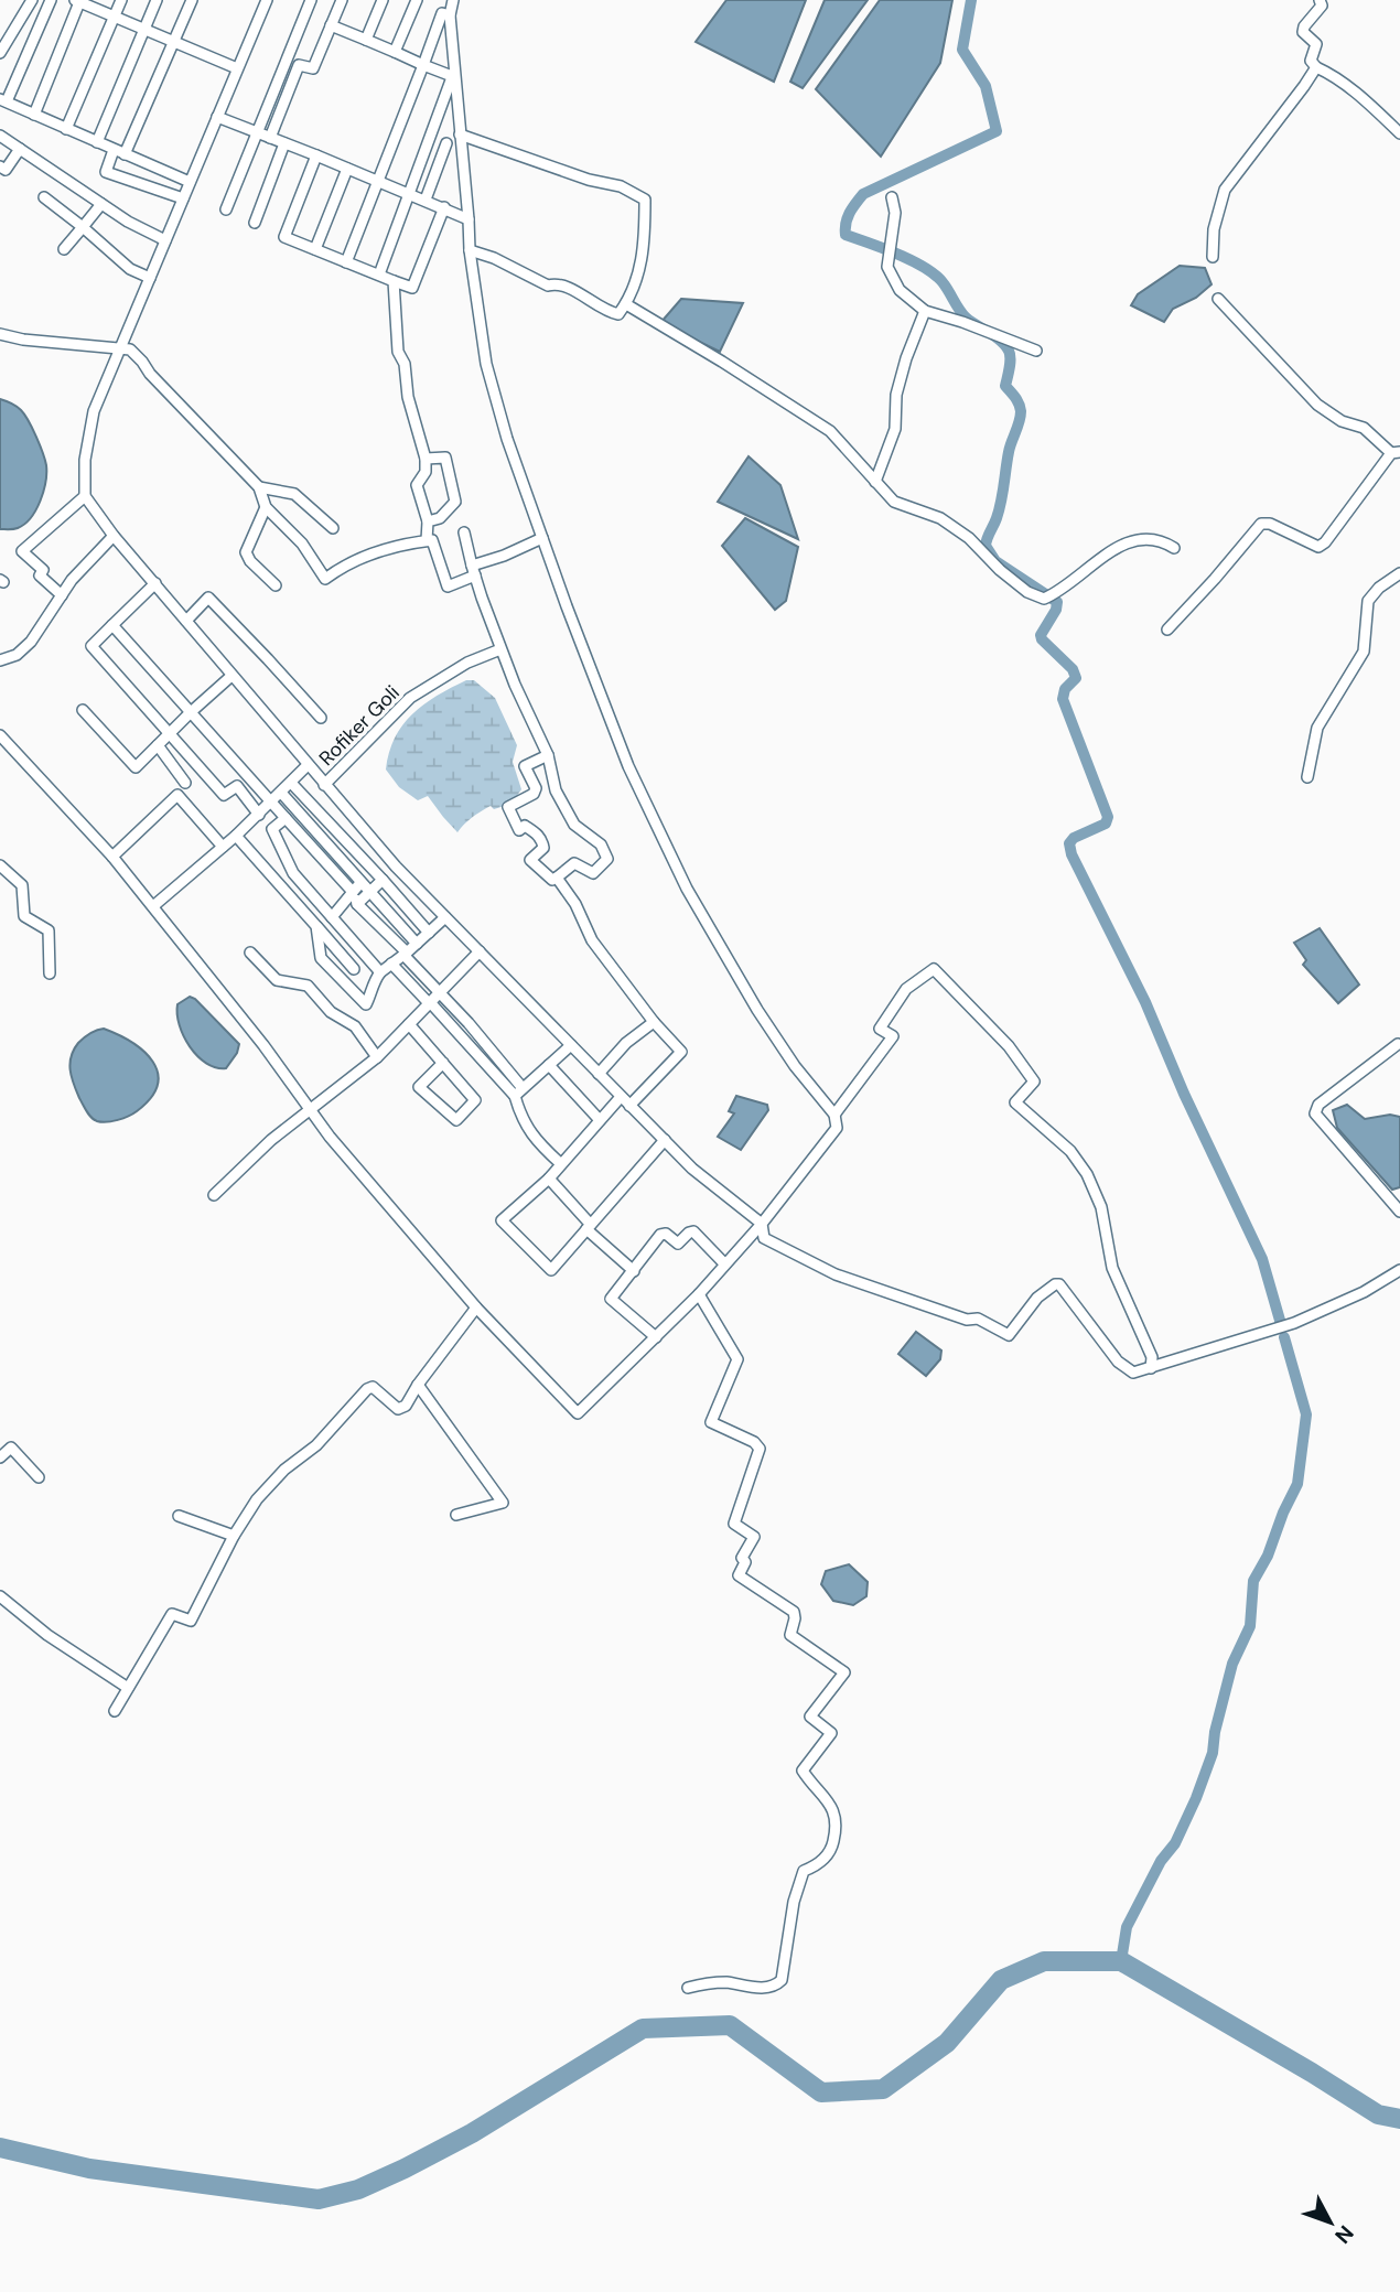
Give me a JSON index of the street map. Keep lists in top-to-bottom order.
{
  "streets": {
    "street": ["Rofiker Goli"]
  },
  "north": "bottom right"
}
